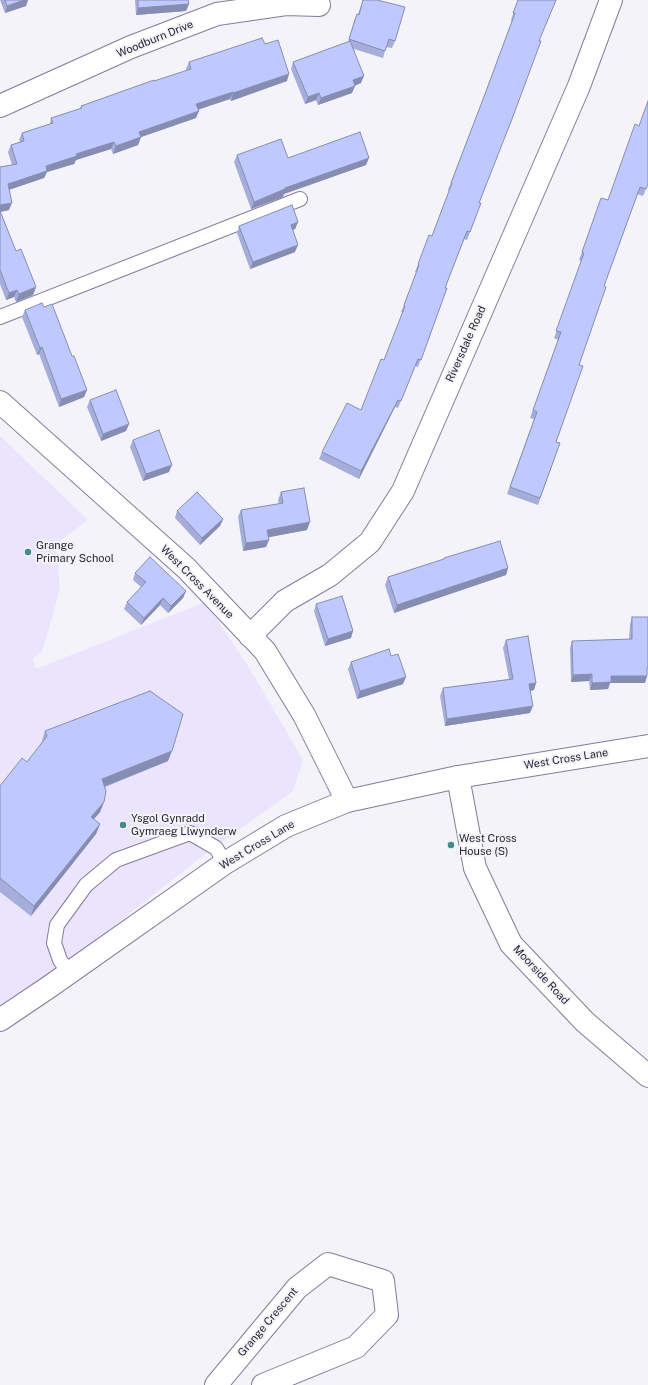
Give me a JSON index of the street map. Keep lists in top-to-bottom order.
{
  "streets": {
    "street": [
      "Woodburn Drive",
      "Riversdale Road",
      "West Cross Avenue",
      "West Cross Lane",
      "Moorside Road",
      "Grange Crescent"
    ]
  },
  "crossings": [
    ["Riversdale Road", "West Cross Avenue"],
    ["West Cross Avenue", "West Cross Lane"],
    ["West Cross Lane", "Moorside Road"]
  ],
  "places": ["Grange Primary School", "Ysgol Gynradd Gymraeg Llwynderw", "West Cross House (S)"]
}
